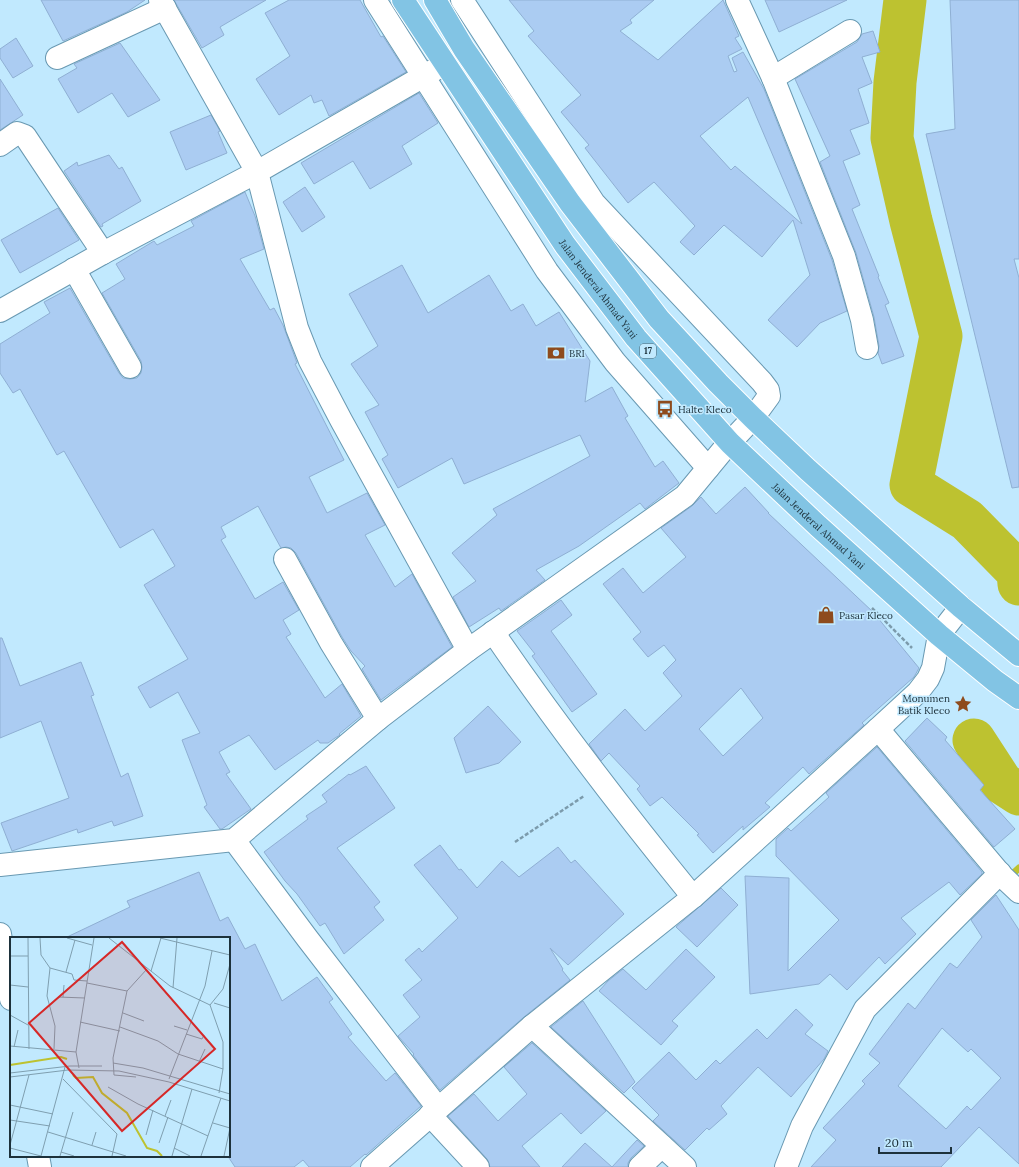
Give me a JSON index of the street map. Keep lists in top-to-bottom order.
{
  "streets": {
    "highway": ["Jalan Jenderal Ahmad Yani", "17"]
  },
  "places": {
    "bank": ["BRI"],
    "bus stop": ["Halte Kleco"],
    "shop": ["Pasar Kleco"],
    "place": ["Monumen Batik Kleco"]
  },
  "scale_bar": "20 m"
}
